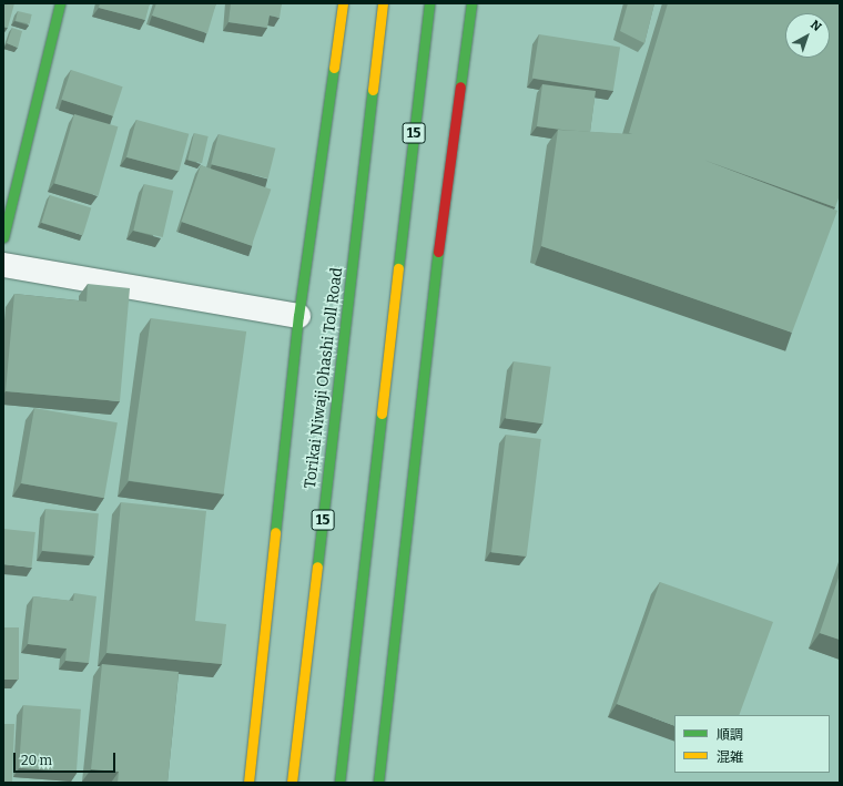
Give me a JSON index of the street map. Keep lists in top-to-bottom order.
{
  "streets": {
    "main road": ["15", "Torikai Niwaji Ohashi Toll Road"]
  },
  "legend": ["順調", "混雑"],
  "scale_bar": "20 m",
  "north": "top right"
}
